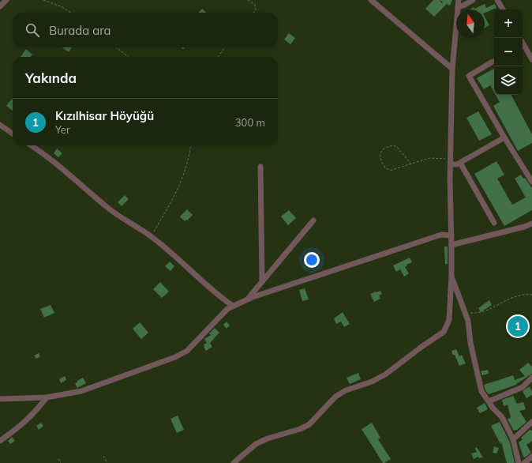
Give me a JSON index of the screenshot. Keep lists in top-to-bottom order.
{
  "north": "top",
  "page": {
    "map_buttons": ["+", "−"],
    "search": "Burada ara",
    "heading": "Yakında",
    "list": [
      {
        "mark": "1",
        "name": "Kızılhisar Höyüğü",
        "note": "Yer",
        "value": "300 m"
      }
    ],
    "pins": "1"
  }
}
